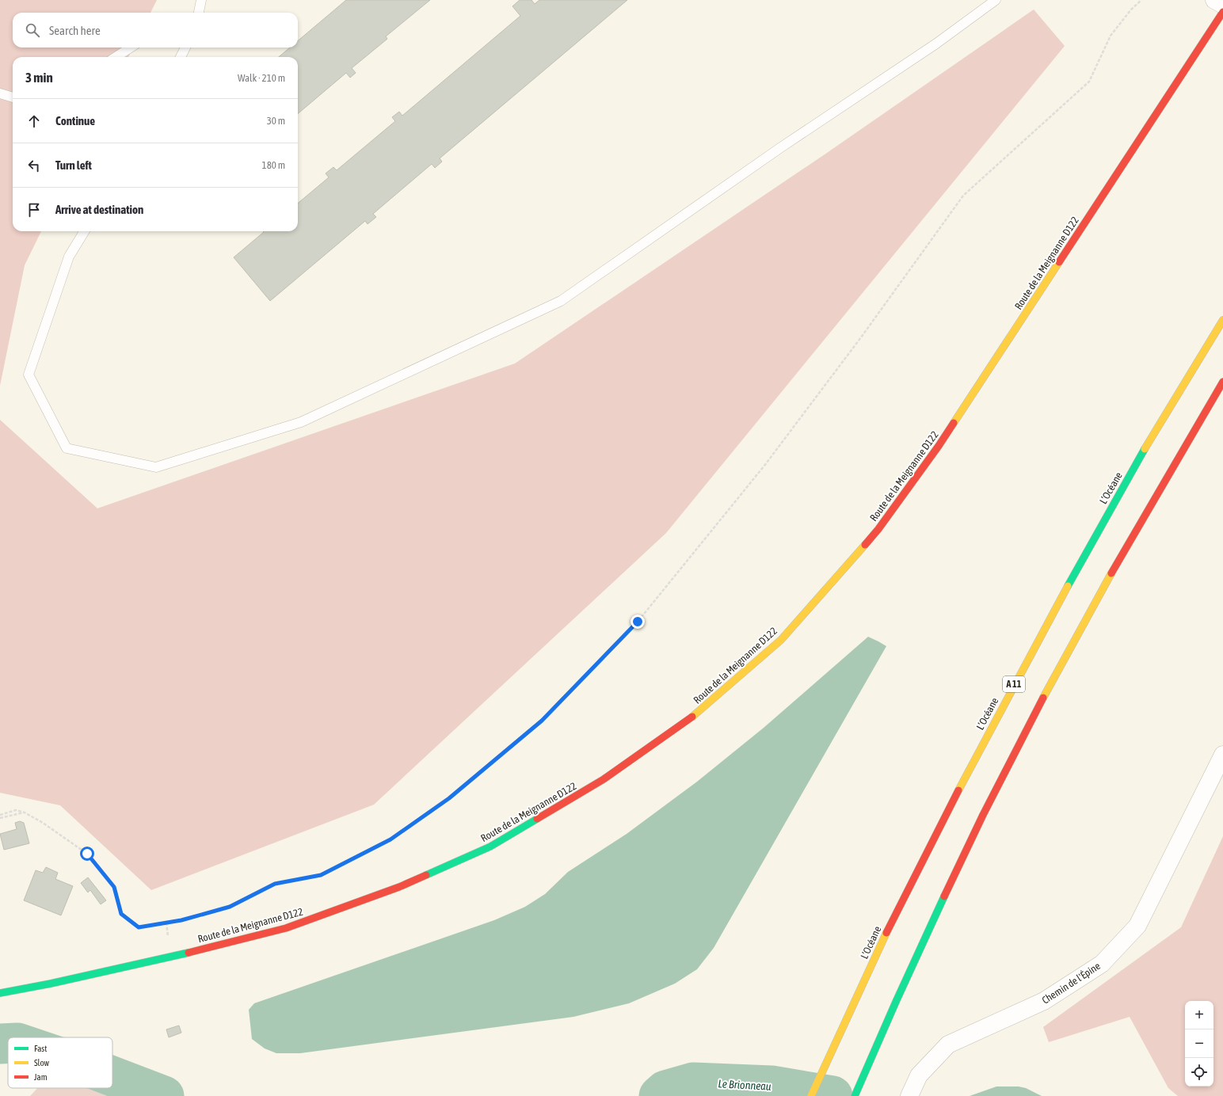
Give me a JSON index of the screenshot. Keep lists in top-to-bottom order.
{
  "streets": {
    "main road": ["Route de la Meignanne D122", "L’Océane", "A 11"],
    "street": ["Chemin de l'Épine"]
  },
  "water": ["Le Brionneau"],
  "legend": ["Fast", "Slow", "Jam"],
  "page": {
    "search": "Search here",
    "heading": ["3 min", "Walk · 210 m"],
    "list": [
      ["Continue", "30 m"],
      ["Turn left", "180 m"],
      "Arrive at destination"
    ],
    "map_buttons": ["+", "−"]
  }
}
